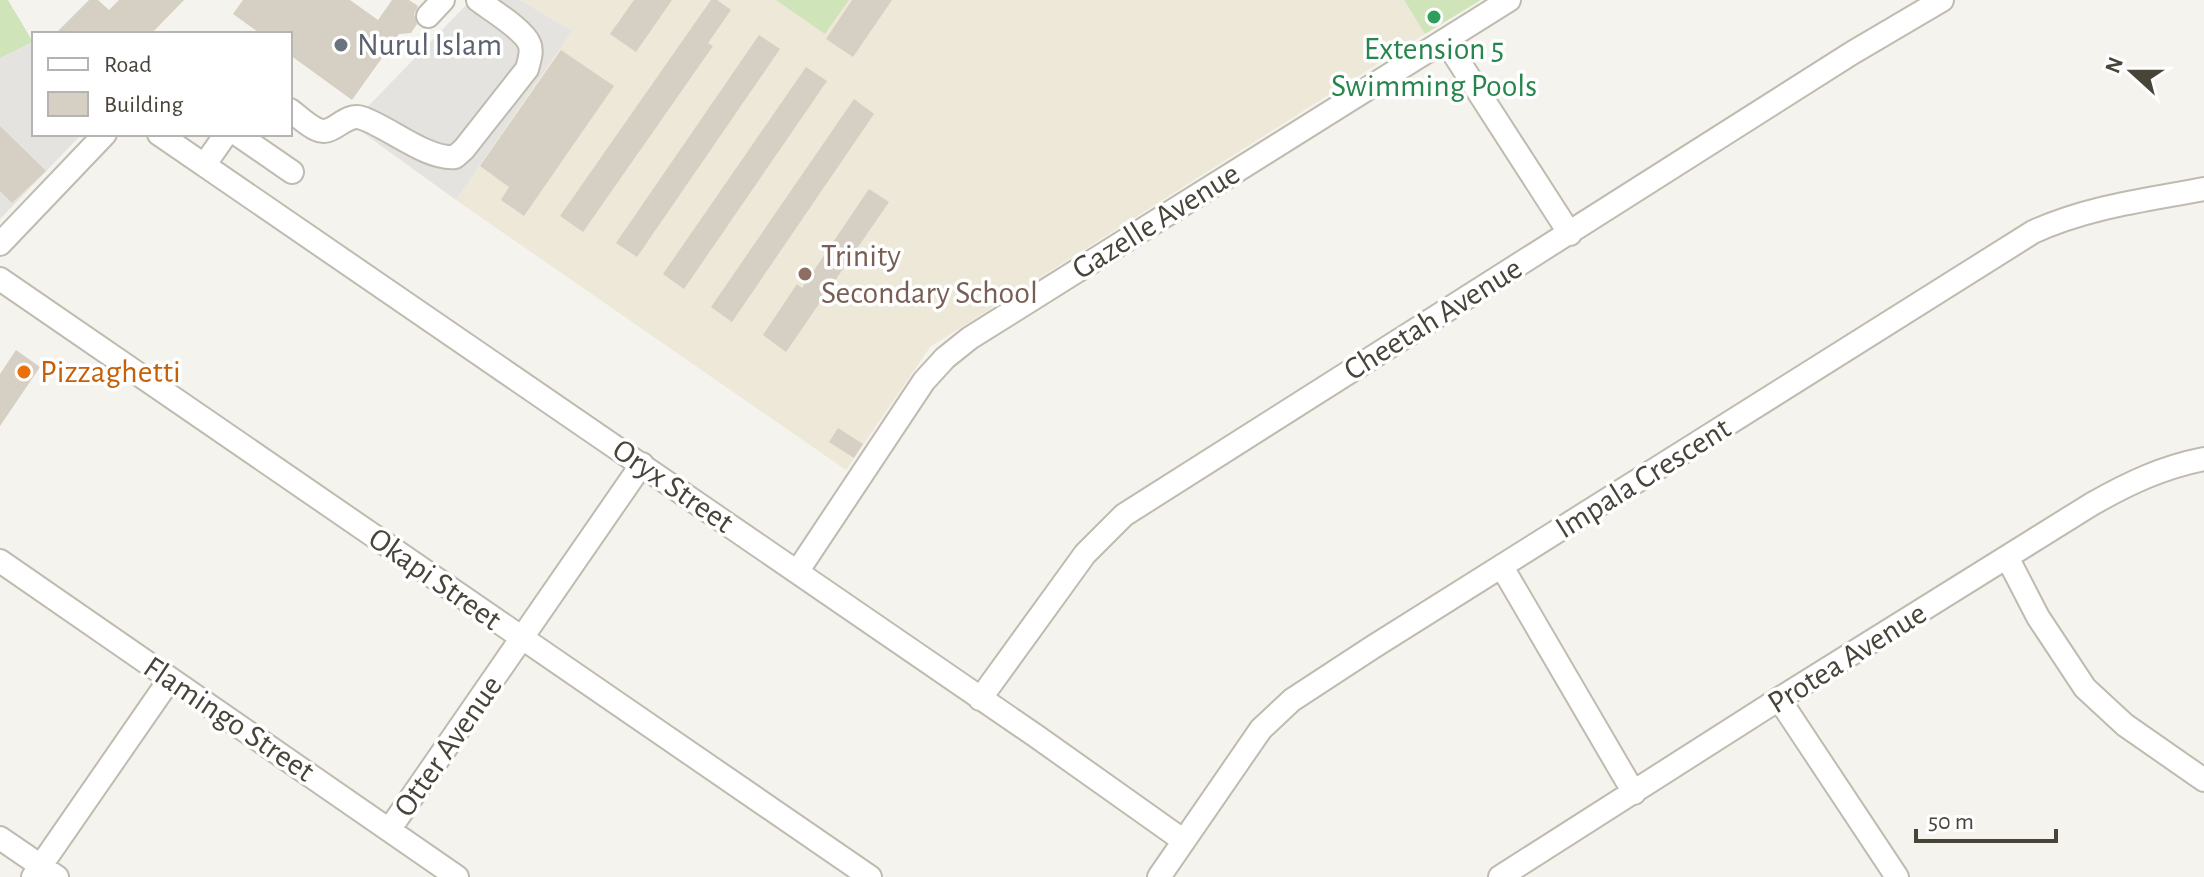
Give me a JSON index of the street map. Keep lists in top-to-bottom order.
{
  "streets": {
    "street": [
      "Gazelle Avenue",
      "Cheetah Avenue",
      "Impala Crescent",
      "Oryx Street",
      "Okapi Street",
      "Protea Avenue",
      "Flamingo Street",
      "Otter Avenue"
    ]
  },
  "crossings": [
    ["Gazelle Avenue", "Oryx Street"],
    ["Cheetah Avenue", "Oryx Street"],
    ["Impala Crescent", "Oryx Street"],
    ["Oryx Street", "Otter Avenue"],
    ["Okapi Street", "Otter Avenue"],
    ["Flamingo Street", "Otter Avenue"]
  ],
  "places": [
    "Extension 5 Swimming Pools",
    "Nurul Islam",
    "Trinity Secondary School",
    "Pizzaghetti"
  ],
  "legend": ["Road", "Building"],
  "scale_bar": "50 m",
  "north": "left"
}
